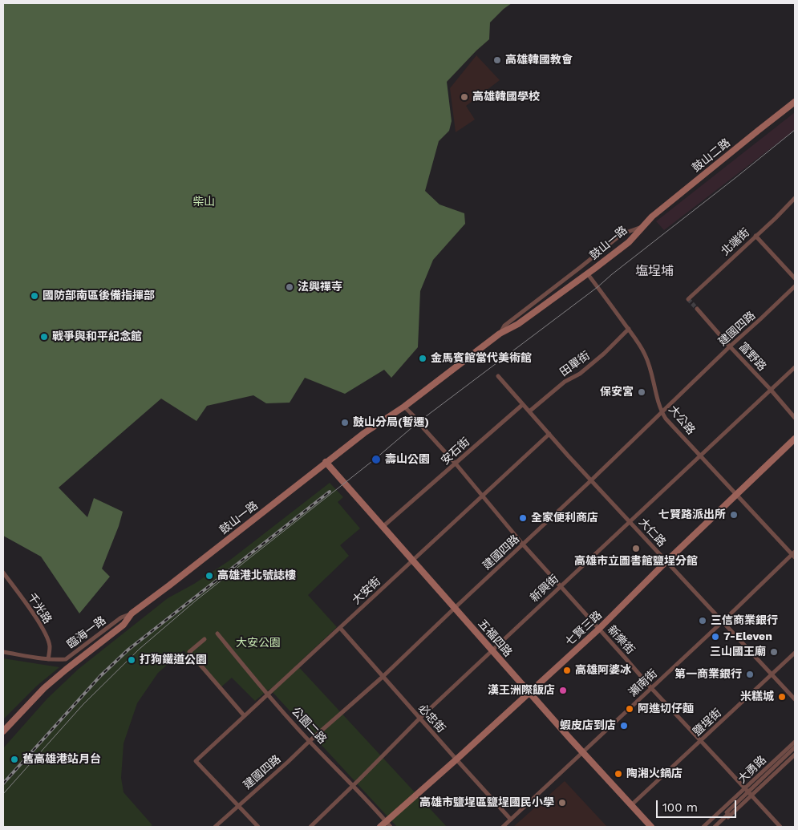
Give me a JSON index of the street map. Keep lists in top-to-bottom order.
{
  "streets": {
    "street": [
      "鼓山二路",
      "北端街",
      "鼓山一路",
      "建國四路",
      "富野路",
      "田單街",
      "大公路",
      "安石街",
      "大仁路",
      "新興街",
      "大安街",
      "千光路",
      "七賢三路",
      "臨海一路",
      "五福四路",
      "新樂街",
      "瀨南街",
      "必忠街",
      "鹽埕街",
      "公園二路",
      "大勇路"
    ]
  },
  "crossings": [
    ["鼓山二路", "鼓山一路"],
    ["鼓山一路", "大公路"],
    ["鼓山一路", "臨海一路"],
    ["鼓山一路", "五福四路"],
    ["鼓山一路", "新樂街"],
    ["建國四路", "富野路"],
    ["建國四路", "大公路"],
    ["建國四路", "大仁路"],
    ["建國四路", "大安街"],
    ["建國四路", "五福四路"],
    ["建國四路", "新樂街"],
    ["建國四路", "必忠街"],
    ["建國四路", "公園二路"],
    ["富野路", "新興街"],
    ["田單街", "大公路"],
    ["田單街", "大仁路"],
    ["大公路", "新興街"],
    ["大公路", "七賢三路"],
    ["大公路", "瀨南街"],
    ["安石街", "大仁路"],
    ["安石街", "五福四路"],
    ["安石街", "新樂街"],
    ["大仁路", "新興街"],
    ["大仁路", "大安街"],
    ["大仁路", "七賢三路"],
    ["大仁路", "瀨南街"],
    ["大仁路", "鹽埕街"],
    ["新興街", "五福四路"],
    ["新興街", "新樂街"],
    ["新興街", "必忠街"],
    ["新興街", "公園二路"],
    ["大安街", "五福四路"],
    ["大安街", "新樂街"],
    ["大安街", "必忠街"],
    ["大安街", "公園二路"],
    ["千光路", "臨海一路"],
    ["七賢三路", "五福四路"],
    ["七賢三路", "新樂街"],
    ["七賢三路", "必忠街"],
    ["七賢三路", "公園二路"],
    ["五福四路", "瀨南街"],
    ["五福四路", "鹽埕街"],
    ["新樂街", "瀨南街"],
    ["新樂街", "鹽埕街"],
    ["新樂街", "大勇路"],
    ["瀨南街", "必忠街"]
  ],
  "districts": ["塩埕埔"],
  "parks": ["柴山", "大安公園"],
  "places": [
    "高雄韓國教會",
    "高雄韓國學校",
    "法興禪寺",
    "國防部南區後備指揮部",
    "戰爭與和平紀念館",
    "金馬賓館當代美術館",
    "保安宮",
    "鼓山分局(暫遷)",
    "壽山公園",
    "七賢路派出所",
    "全家便利商店",
    "高雄市立圖書館鹽埕分館",
    "高雄港北號誌樓",
    "三信商業銀行",
    "7-Eleven",
    "三山國王廟",
    "打狗鐵道公園",
    "高雄阿婆冰",
    "第一商業銀行",
    "漢王洲際飯店",
    "米糕城",
    "阿進切仔麵",
    "蝦皮店到店",
    "舊高雄港站月台",
    "陶湘火鍋店",
    "高雄市鹽埕區鹽埕國民小學"
  ],
  "scale_bar": "100 m"
}
